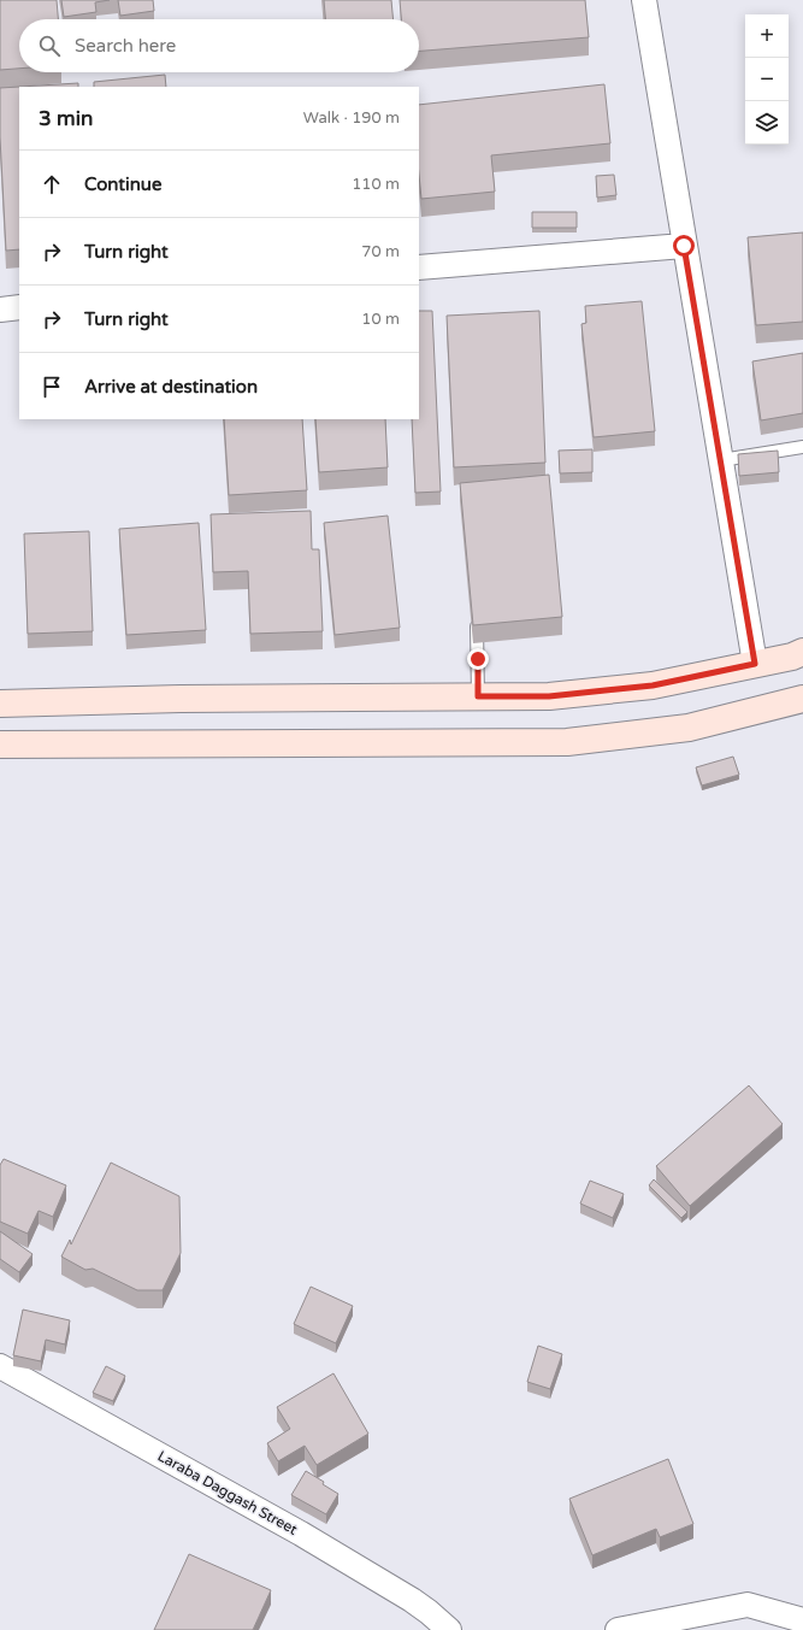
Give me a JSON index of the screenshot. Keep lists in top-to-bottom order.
{
  "streets": {
    "street": ["Laraba Daggash Street"]
  },
  "page": {
    "map_buttons": ["+", "−"],
    "search": "Search here",
    "heading": ["3 min", "Walk · 190 m"],
    "list": [
      ["Continue", "110 m"],
      ["Turn right", "70 m"],
      ["Turn right", "10 m"],
      "Arrive at destination"
    ]
  }
}
